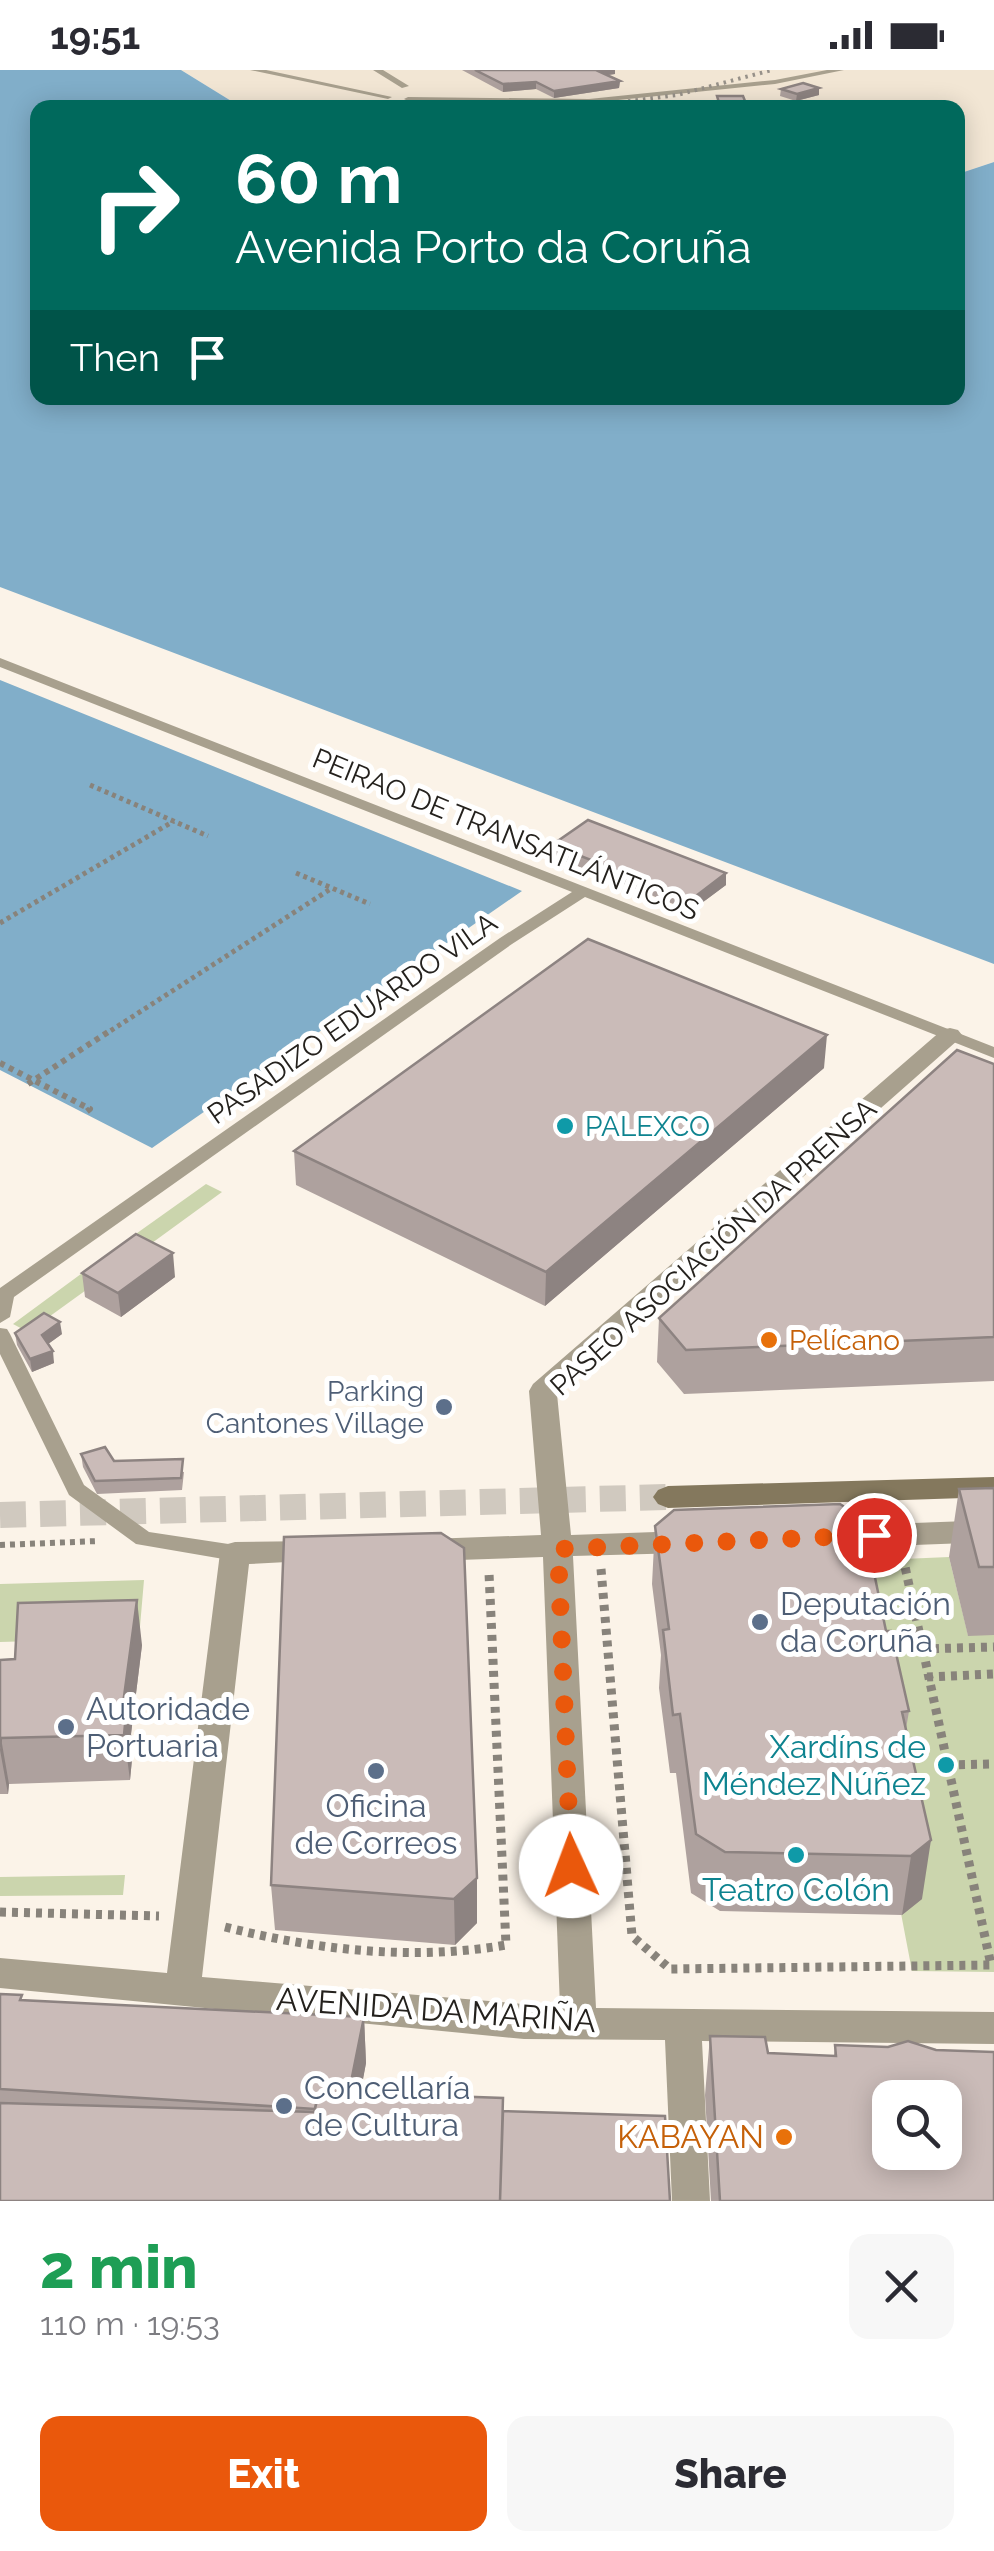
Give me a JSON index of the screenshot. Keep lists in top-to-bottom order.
{
  "streets": {
    "street": ["PASEO ASOCIACIÓN DA PRENSA", "AVENIDA DA MARIÑA"],
    "lane": ["PEIRAO DE TRANSATLÁNTICOS", "PASADIZO EDUARDO VILA"]
  },
  "crossings": [
    ["PEIRAO DE TRANSATLÁNTICOS", "PASADIZO EDUARDO VILA"],
    ["PEIRAO DE TRANSATLÁNTICOS", "PASEO ASOCIACIÓN DA PRENSA"]
  ],
  "places": [
    "PALEXCO",
    "Pelícano",
    "Parking Cantones Village",
    "Deputación da Coruña",
    "Autoridade Portuaria",
    "Xardíns de Méndez Núñez",
    "Oficina de Correos",
    "Teatro Colón",
    "Concellaría de Cultura",
    "KABAYAN"
  ],
  "page": {
    "status": "19:51",
    "turn": ["60 m", "Avenida Porto da Coruña"],
    "then": "Then",
    "heading": ["2 min", "110 m · 19:53"],
    "buttons": ["Exit", "Share"]
  }
}
